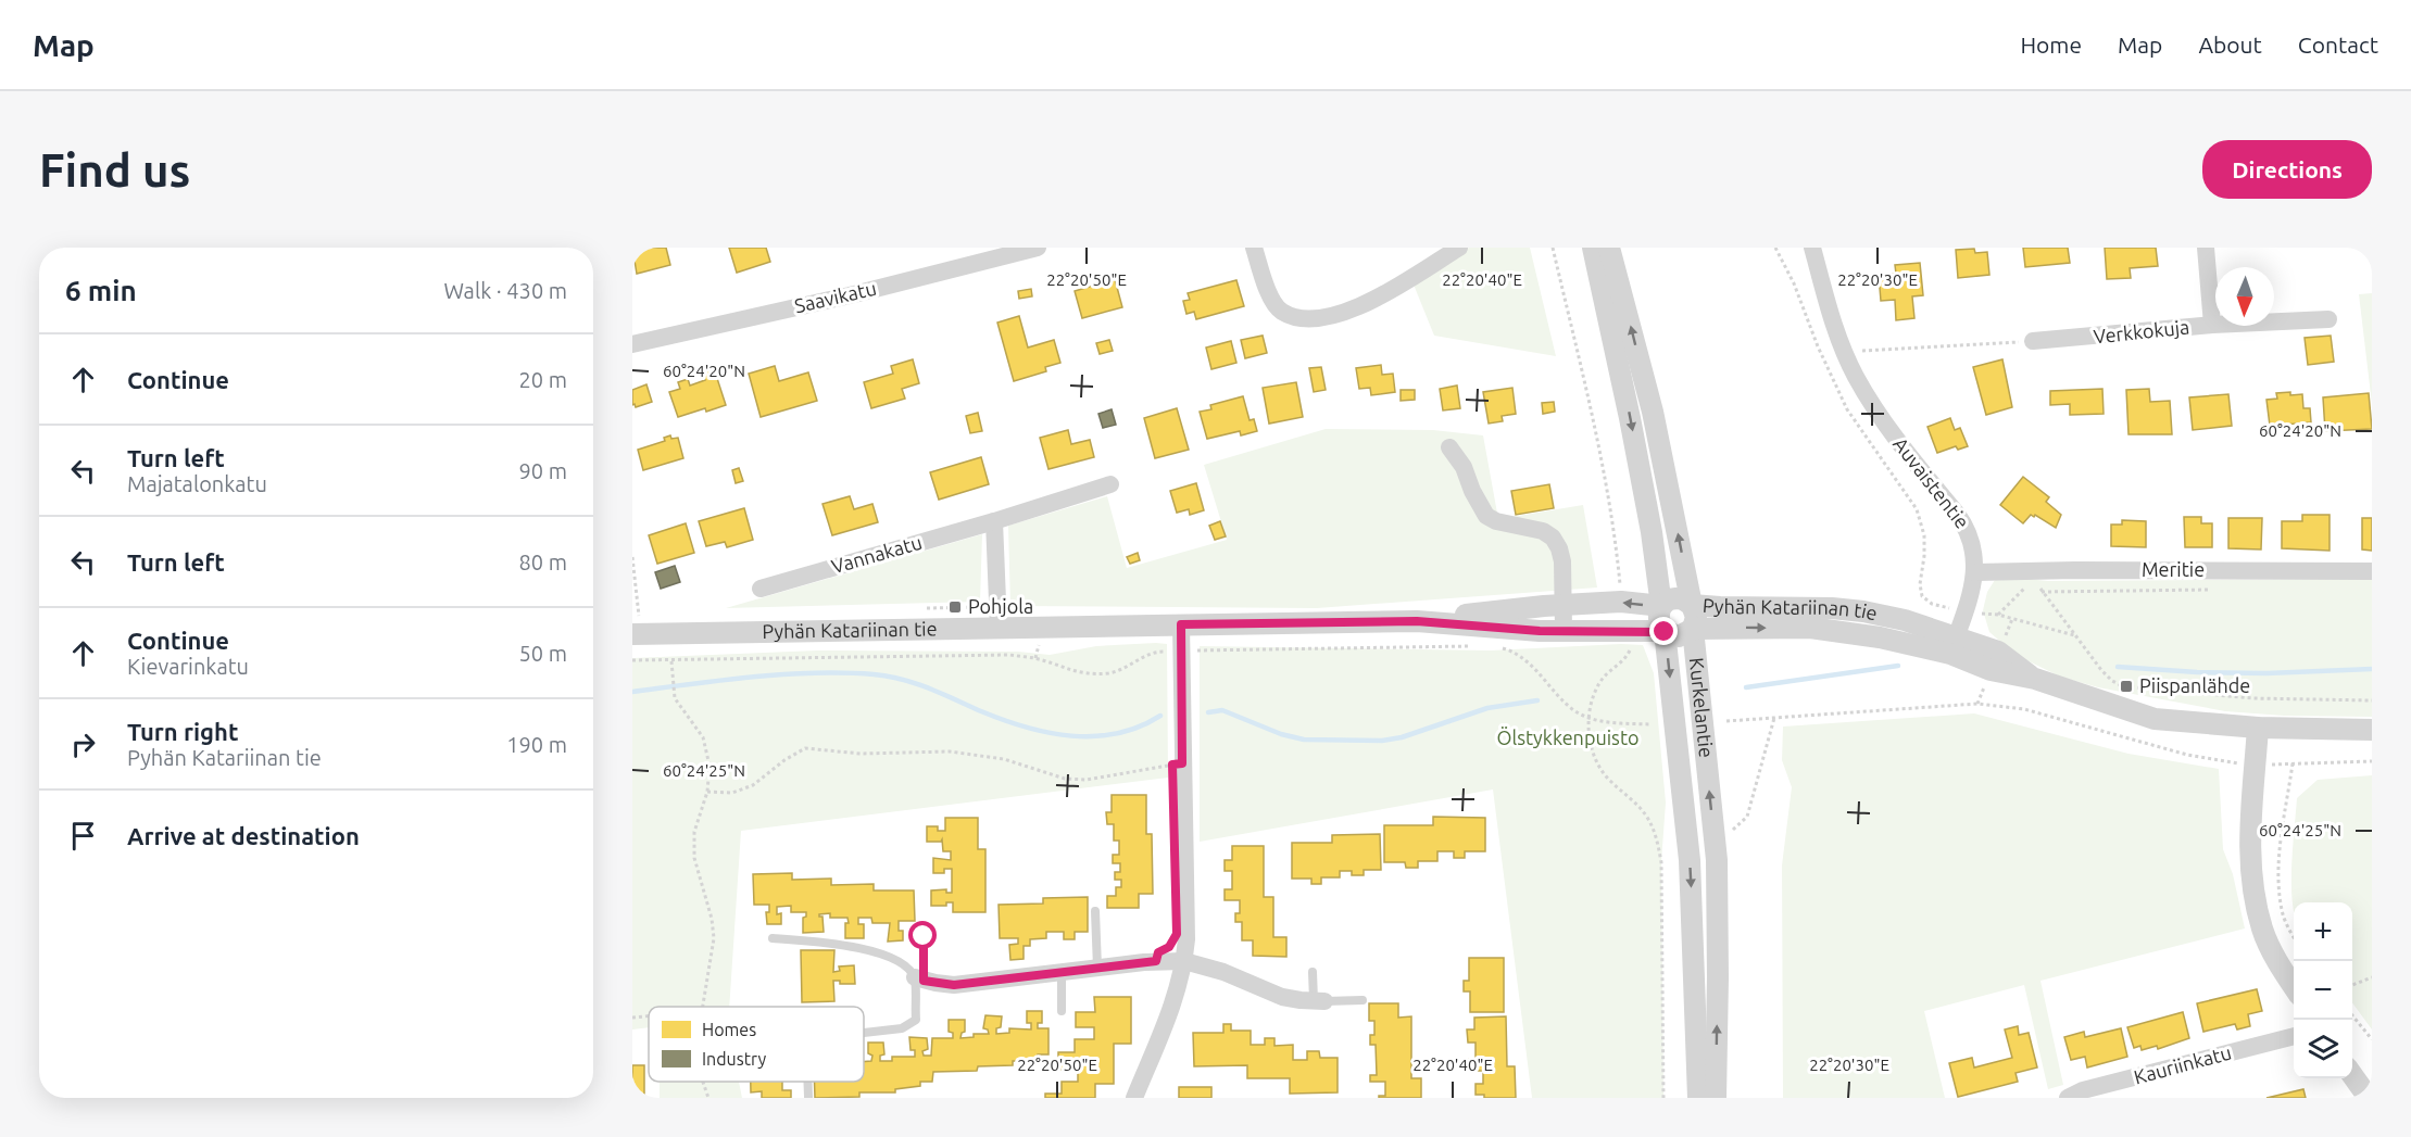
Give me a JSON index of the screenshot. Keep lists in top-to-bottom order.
{
  "streets": {
    "street": [
      "Saavikatu",
      "Verkkokuja",
      "Auvaistentie",
      "Vannakatu",
      "Meritie",
      "Pyhän Katariinan tie",
      "Kurkelantie",
      "Kauriinkatu"
    ]
  },
  "crossings": [
    ["Auvaistentie", "Meritie"],
    ["Auvaistentie", "Pyhän Katariinan tie"],
    ["Pyhän Katariinan tie", "Kurkelantie"]
  ],
  "parks": ["Ölstykkenpuisto"],
  "places": {
    "transit": ["Pohjola", "Piispanlähde"]
  },
  "legend": ["Homes", "Industry"],
  "north": "bottom",
  "page": {
    "header": "Map",
    "nav": [
      "Home",
      "Map",
      "About",
      "Contact"
    ],
    "buttons": "Directions",
    "title": "Find us",
    "heading": ["6 min", "Walk · 430 m"],
    "list": [
      ["Continue", "20 m"],
      ["Turn left", "Majatalonkatu", "90 m"],
      ["Turn left", "80 m"],
      ["Continue", "Kievarinkatu", "50 m"],
      ["Turn right", "Pyhän Katariinan tie", "190 m"],
      "Arrive at destination"
    ],
    "map_buttons": ["+", "−"]
  },
  "coordinates": [
    "22°20'50\"E",
    "22°20'40\"E",
    "22°20'30\"E",
    "60°24'20\"N",
    "60°24'25\"N"
  ]
}
